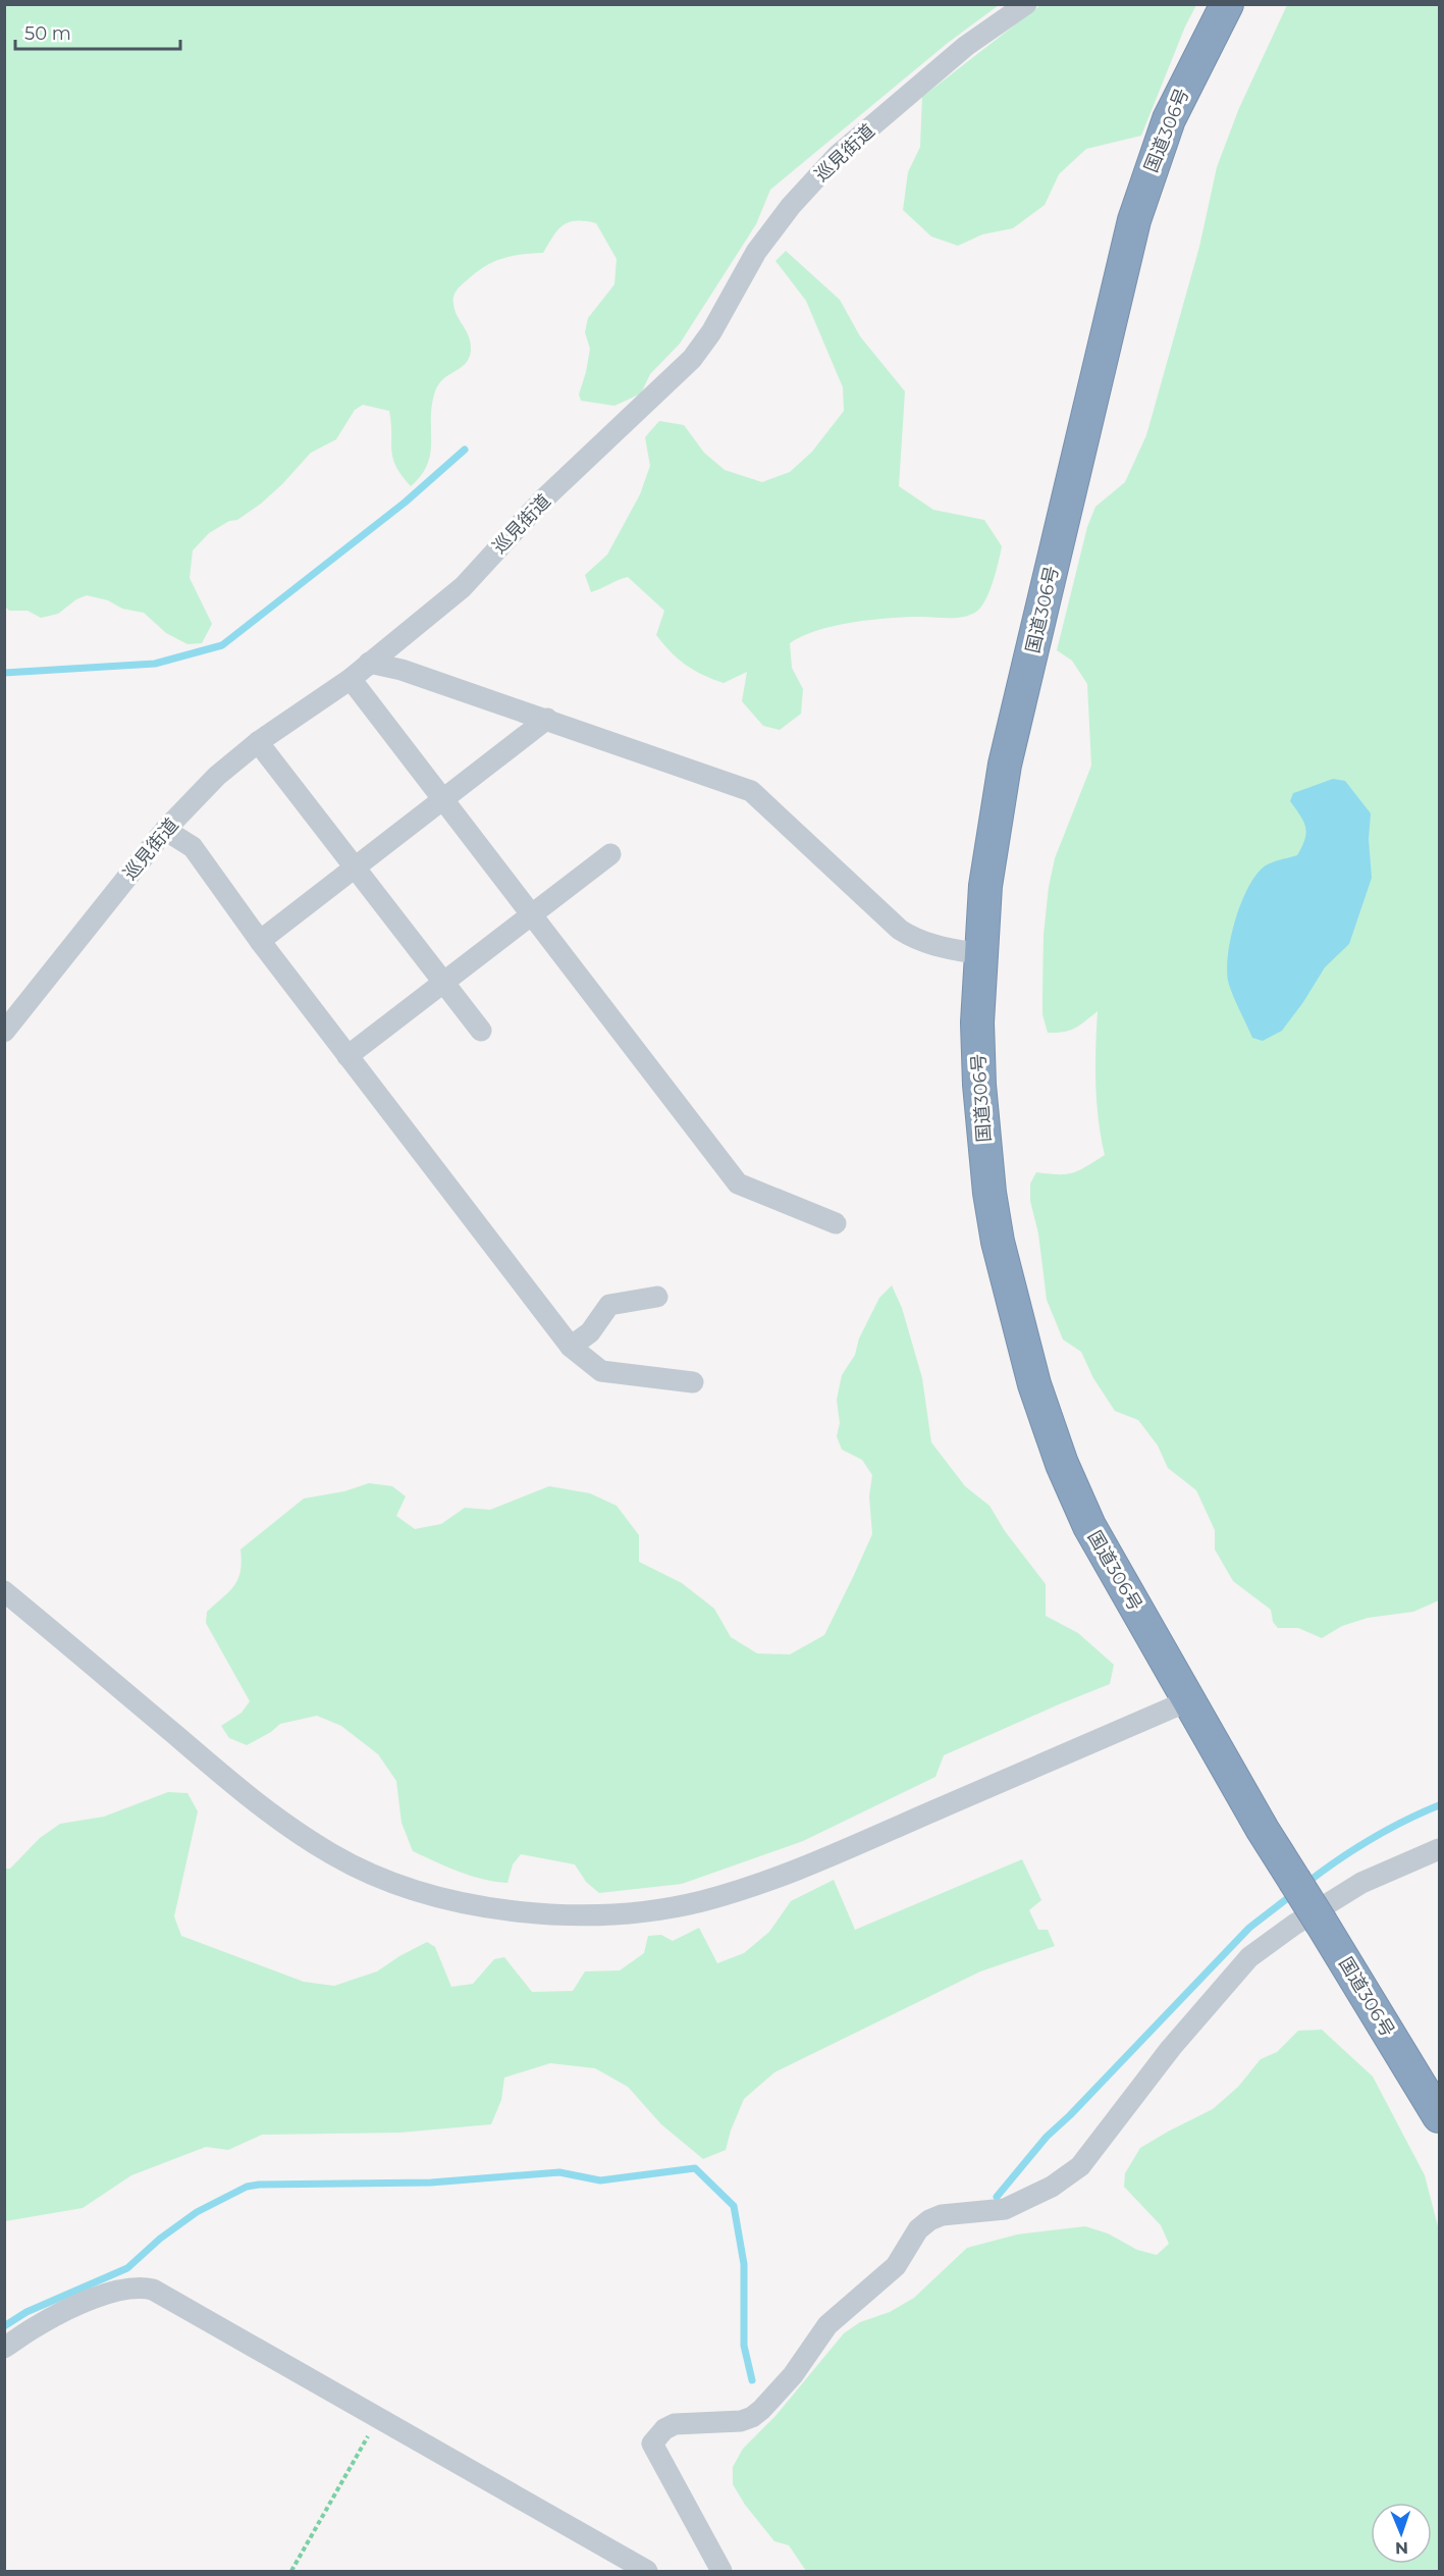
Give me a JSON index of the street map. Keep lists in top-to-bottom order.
{
  "streets": {
    "highway": ["国道306号"],
    "street": ["巡見街道"]
  },
  "scale_bar": "50 m",
  "north": "bottom"
}
